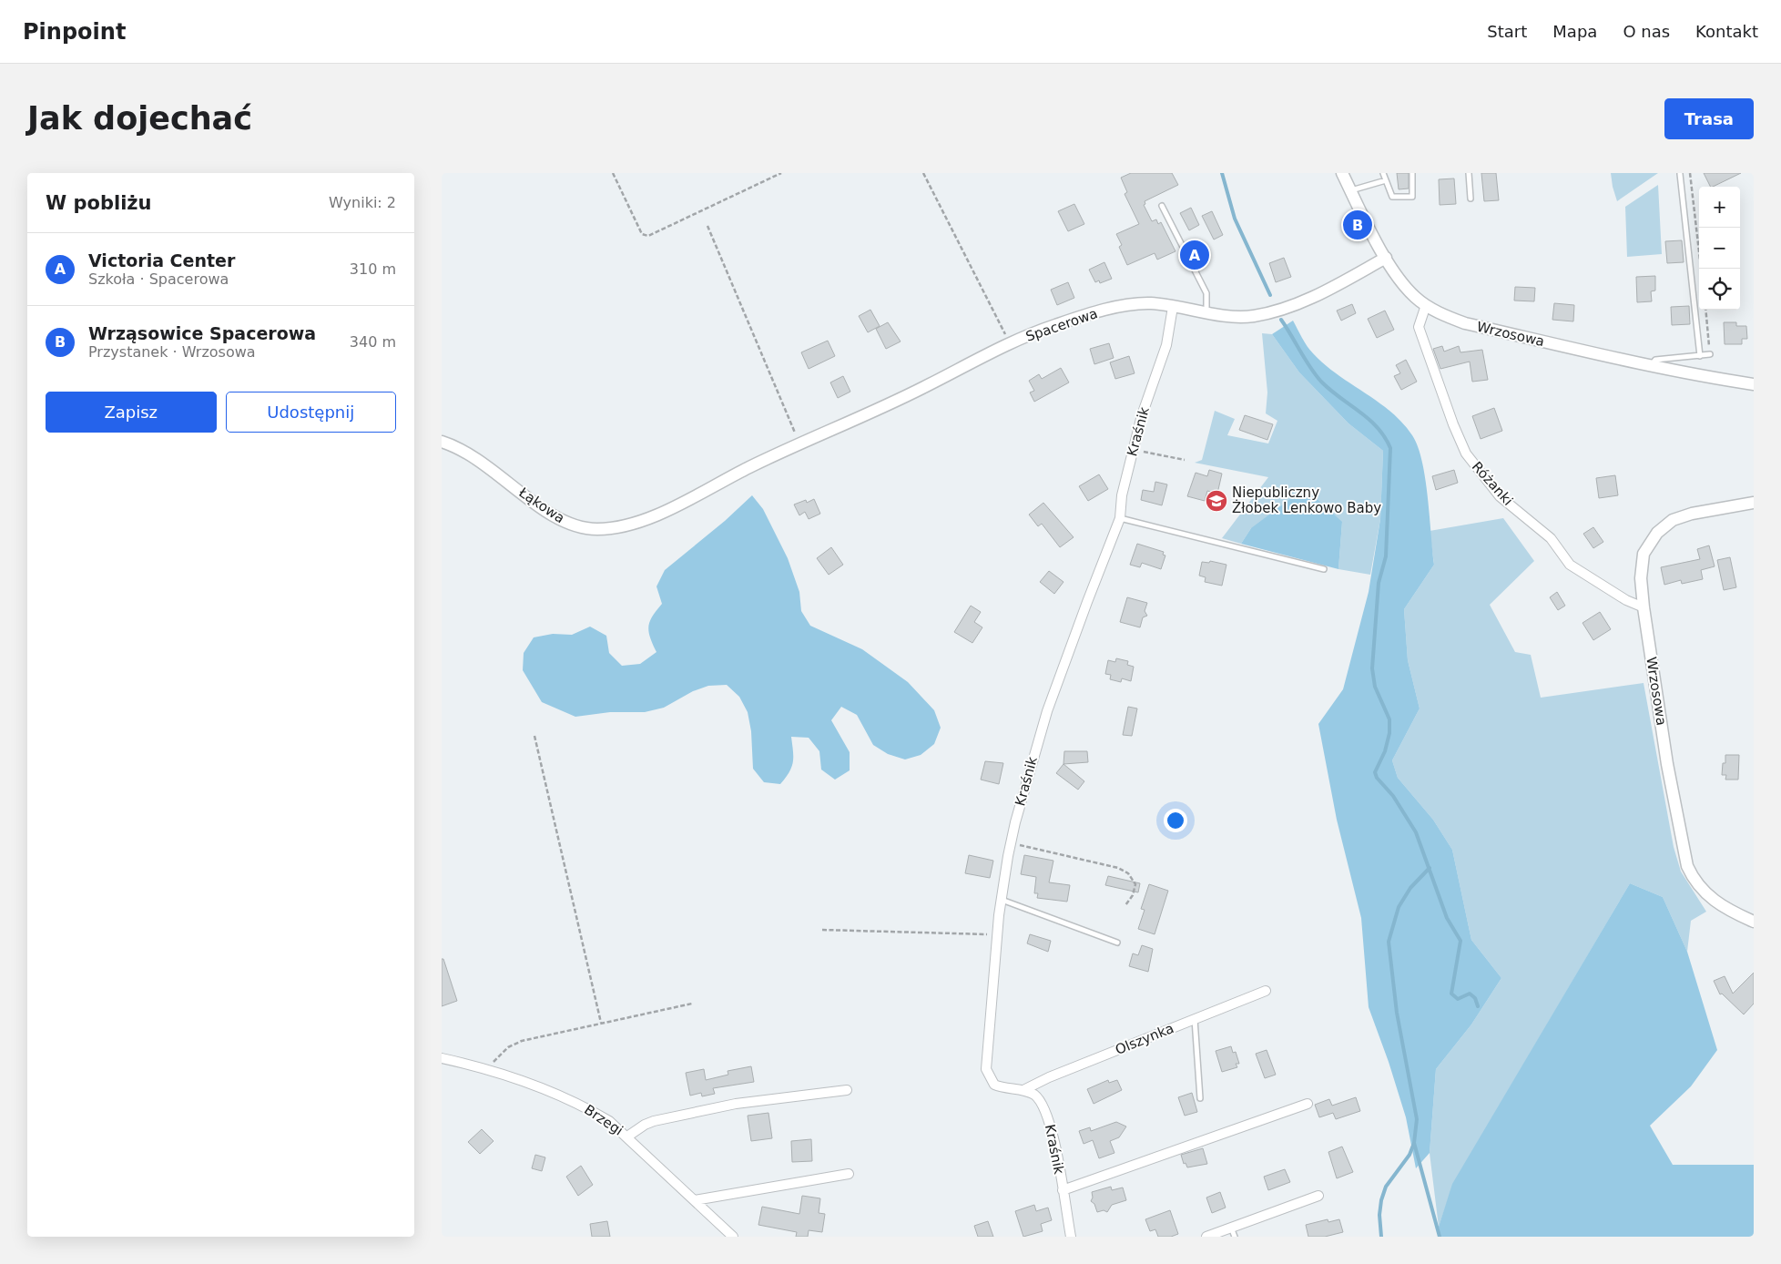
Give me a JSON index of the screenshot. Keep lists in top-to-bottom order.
{
  "streets": {
    "street": [
      "Spacerowa",
      "Wrzosowa",
      "Kraśnik",
      "Różanki",
      "Łąkowa",
      "Olszynka",
      "Brzegi"
    ]
  },
  "crossings": [
    ["Spacerowa", "Wrzosowa"],
    ["Spacerowa", "Kraśnik"],
    ["Spacerowa", "Łąkowa"],
    ["Wrzosowa", "Różanki"],
    ["Kraśnik", "Olszynka"]
  ],
  "places": {
    "school or university": ["Niepubliczny Żłobek Lenkowo Baby"]
  },
  "page": {
    "header": "Pinpoint",
    "nav": [
      "Start",
      "Mapa",
      "O nas",
      "Kontakt"
    ],
    "buttons": [
      "Trasa",
      ["Zapisz", "Udostępnij"]
    ],
    "title": "Jak dojechać",
    "heading": ["W pobliżu", "Wyniki: 2"],
    "map_buttons": ["+", "−"],
    "pins": ["B", "A"],
    "list": [
      {
        "mark": "A",
        "name": "Victoria Center",
        "note": "Szkoła · Spacerowa",
        "value": "310 m"
      },
      {
        "mark": "B",
        "name": "Wrząsowice Spacerowa",
        "note": "Przystanek · Wrzosowa",
        "value": "340 m"
      }
    ]
  }
}
